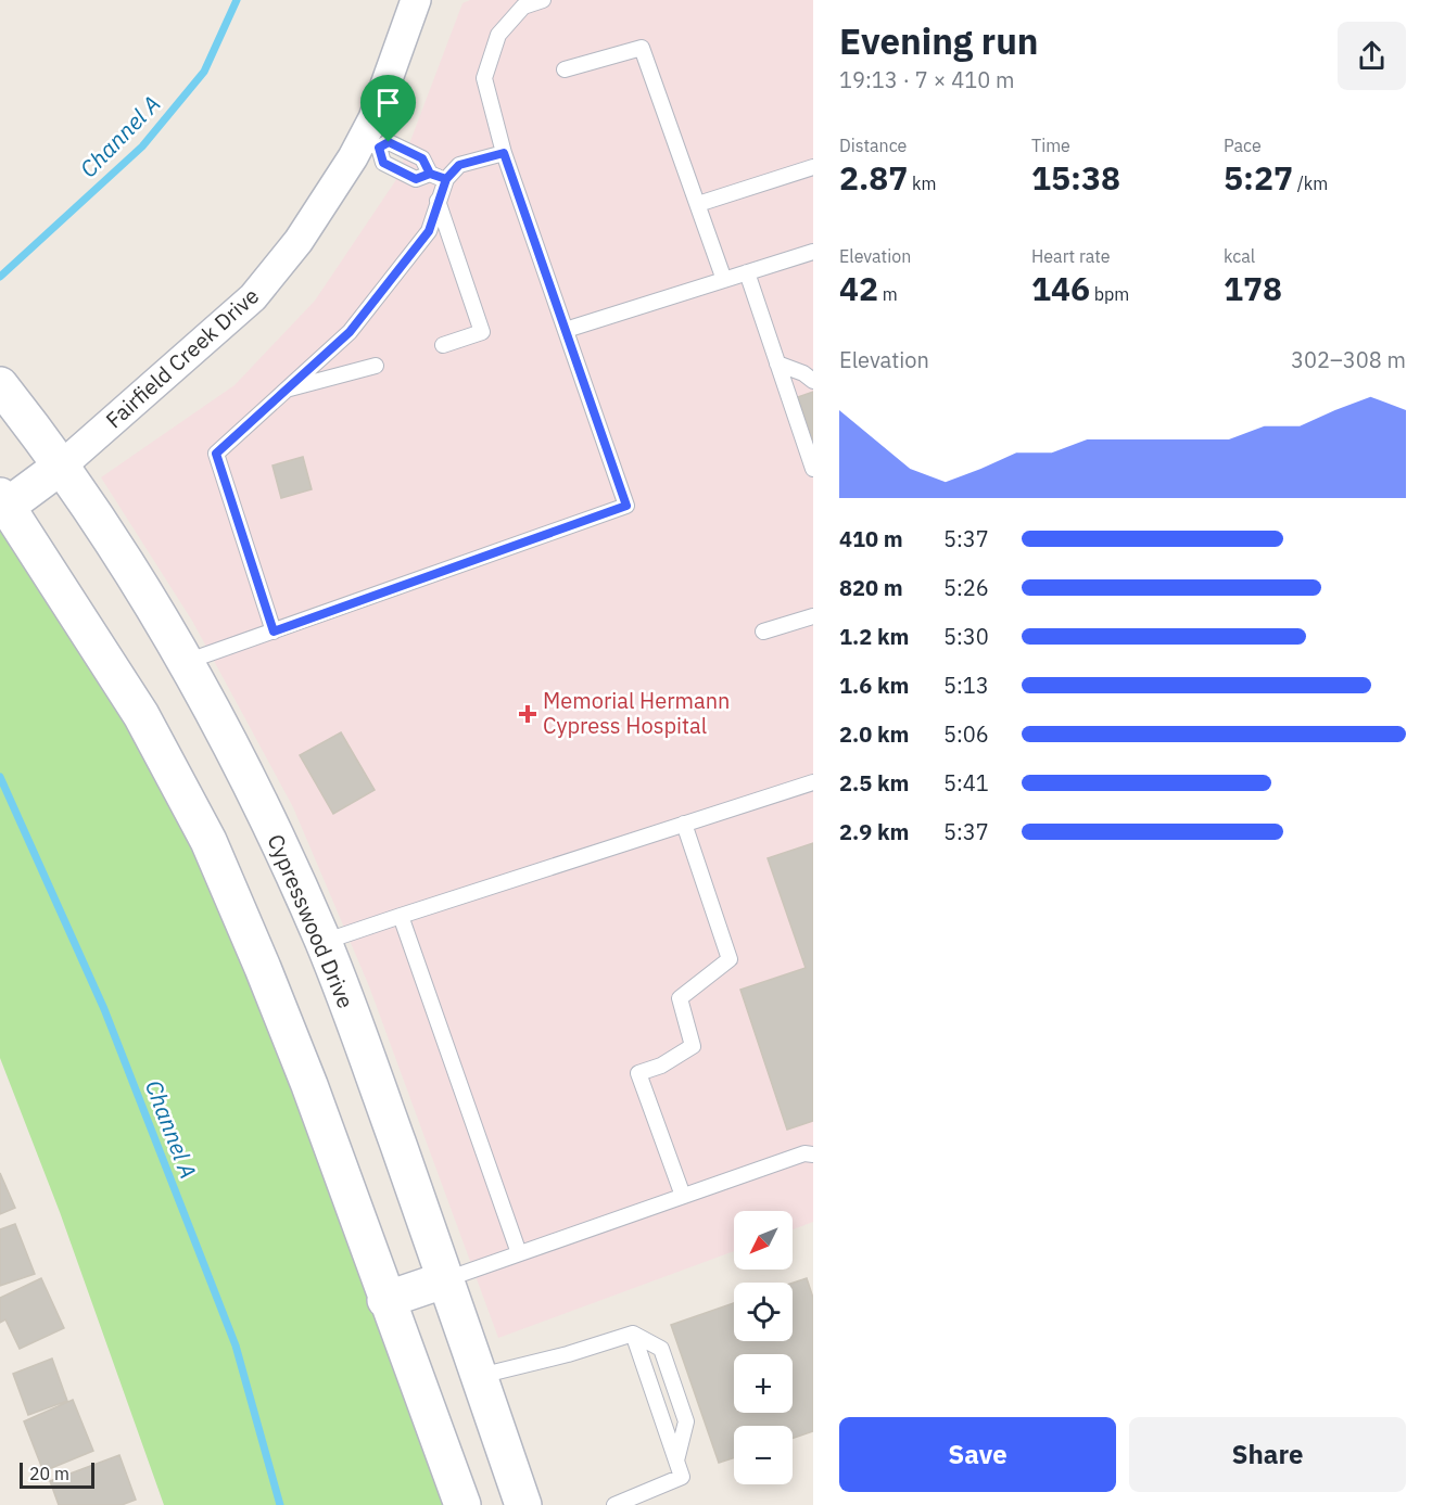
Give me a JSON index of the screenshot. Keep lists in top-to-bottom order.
{
  "streets": {
    "main road": ["Cypresswood Drive"],
    "street": ["Fairfield Creek Drive"]
  },
  "crossings": [
    ["Fairfield Creek Drive", "Cypresswood Drive"]
  ],
  "water": ["Channel A"],
  "places": {
    "health": ["Memorial Hermann Cypress Hospital"]
  },
  "scale_bar": "20 m",
  "north": "bottom left",
  "page": {
    "heading": ["Evening run", "19:13 · 7 × 410 m"],
    "stats": [
      ["Distance", "2.87 km"],
      ["Time", "15:38"],
      ["Pace", "5:27 /km"],
      ["Elevation", "42 m"],
      ["Heart rate", "146 bpm"],
      ["kcal", "178"]
    ],
    "chart": ["Elevation", "302–308 m"],
    "list": [
      {
        "name": "410 m",
        "note": "5:37"
      },
      {
        "name": "820 m",
        "note": "5:26"
      },
      {
        "name": "1.2 km",
        "note": "5:30"
      },
      {
        "name": "1.6 km",
        "note": "5:13"
      },
      {
        "name": "2.0 km",
        "note": "5:06"
      },
      {
        "name": "2.5 km",
        "note": "5:41"
      },
      {
        "name": "2.9 km",
        "note": "5:37"
      }
    ],
    "map_buttons": ["+", "−"],
    "buttons": ["Save", "Share"],
    "scale": "20 m"
  }
}
